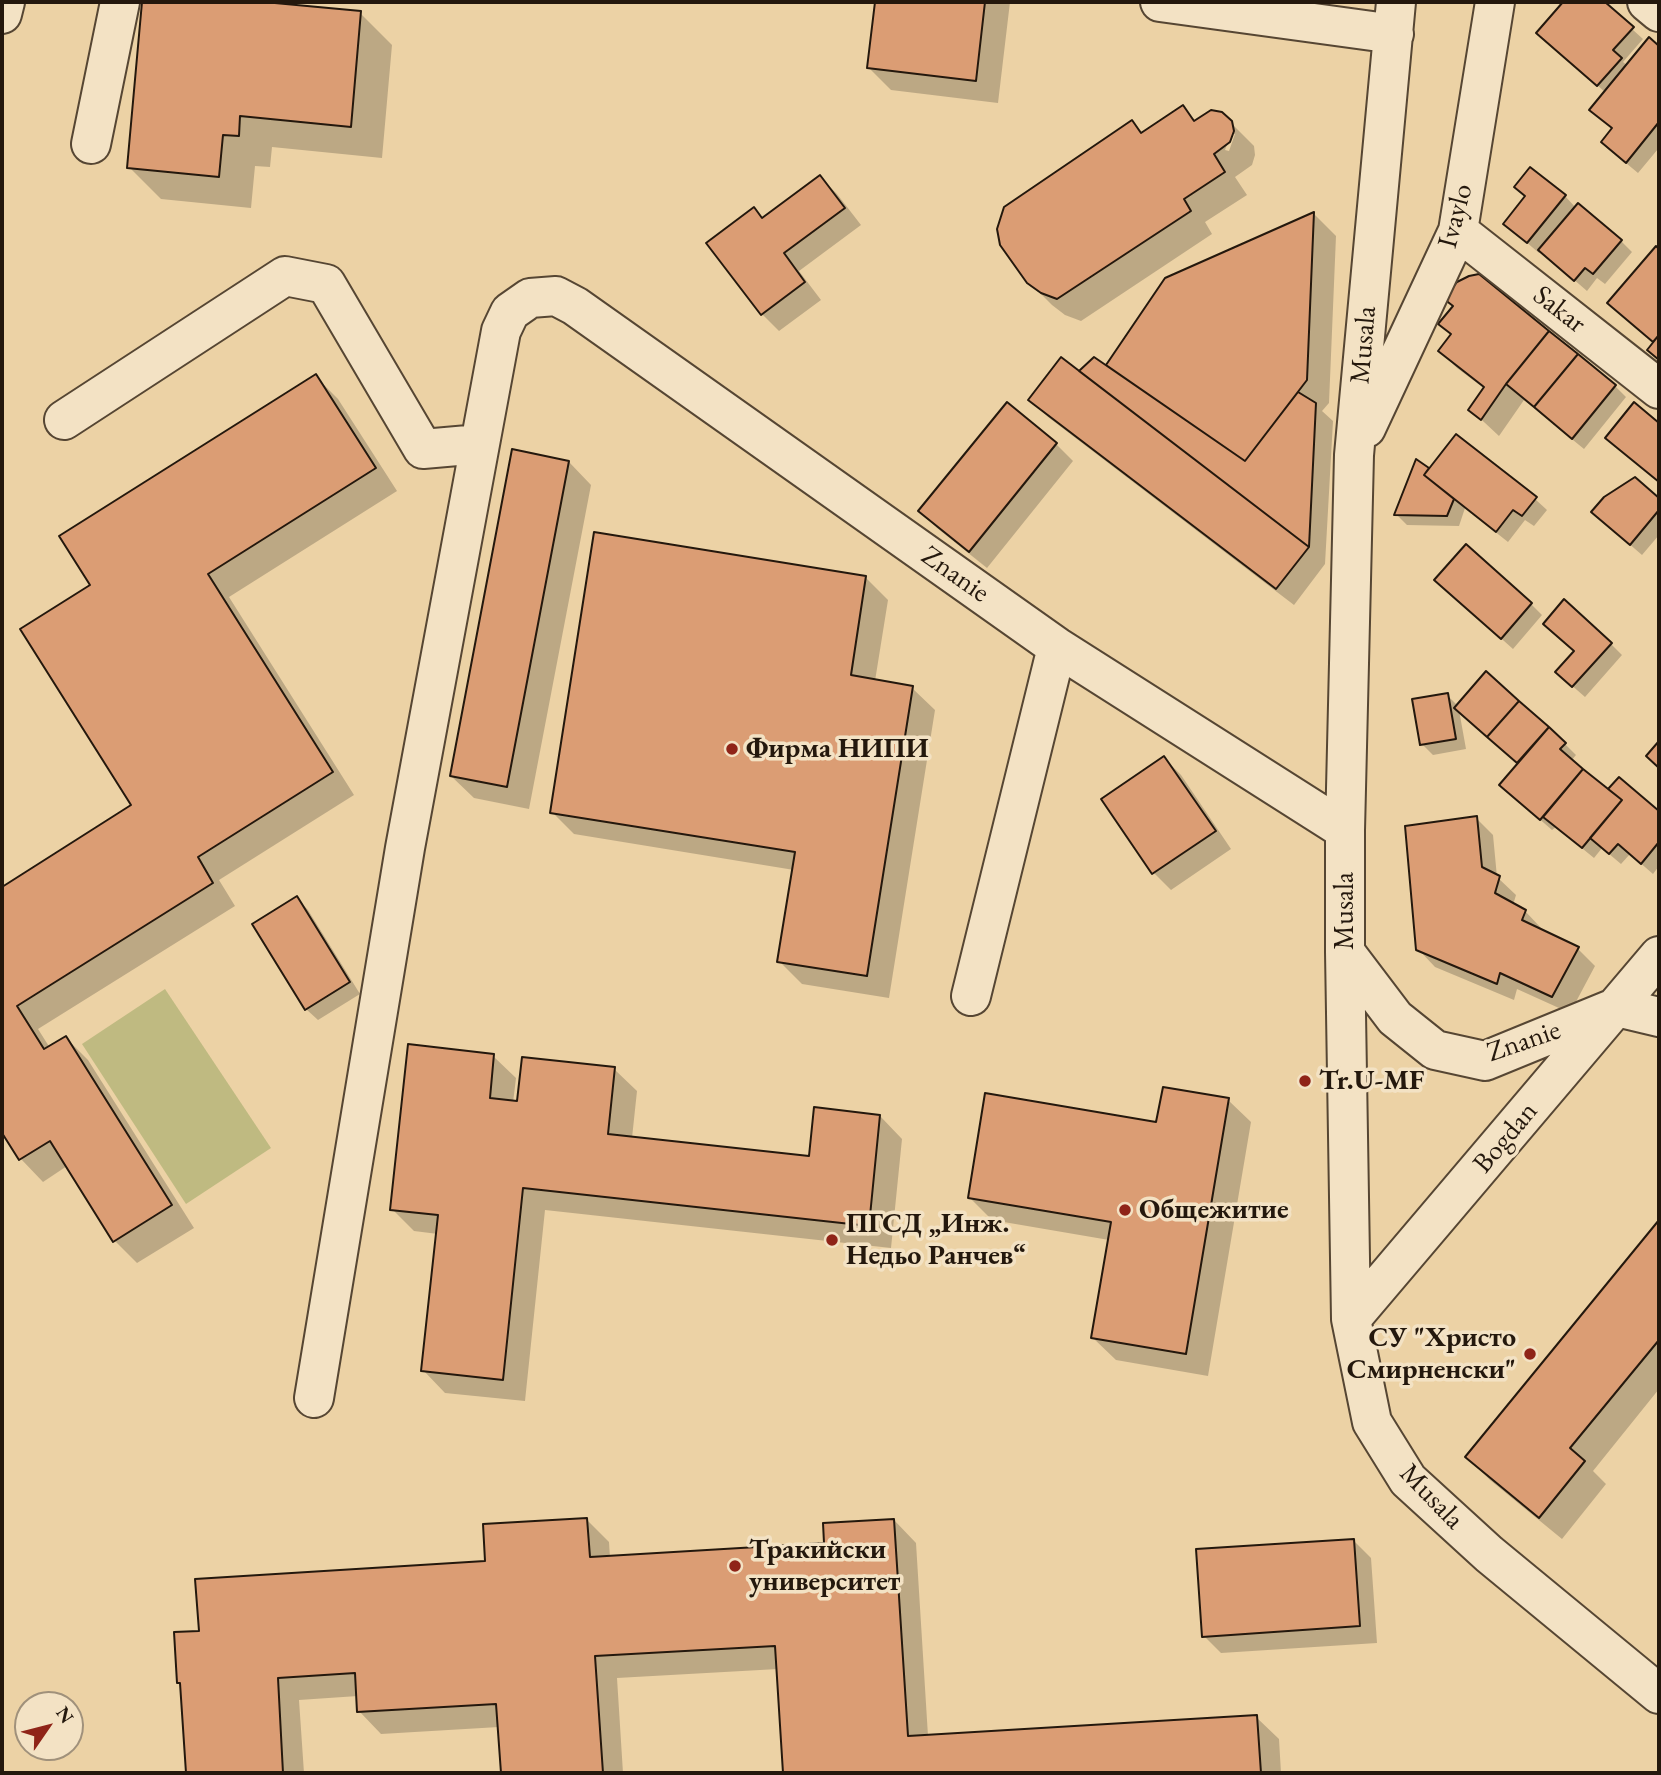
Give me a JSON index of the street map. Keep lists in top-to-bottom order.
{
  "streets": {
    "street": [
      "Ivaylo",
      "Sakar",
      "Musala",
      "Znanie",
      "Bogdan"
    ]
  },
  "crossings": [
    ["Ivaylo", "Sakar"],
    ["Ivaylo", "Musala"],
    ["Musala", "Znanie"],
    ["Musala", "Bogdan"],
    ["Znanie", "Bogdan"]
  ],
  "places": [
    "Фирма НИПИ",
    "Tr.U-MF",
    "Общежитие",
    "ПГСД „Инж. Недьо Ранчев“",
    "СУ \"Христо Смирненски\"",
    "Тракийски университет"
  ],
  "north": "top right"
}
